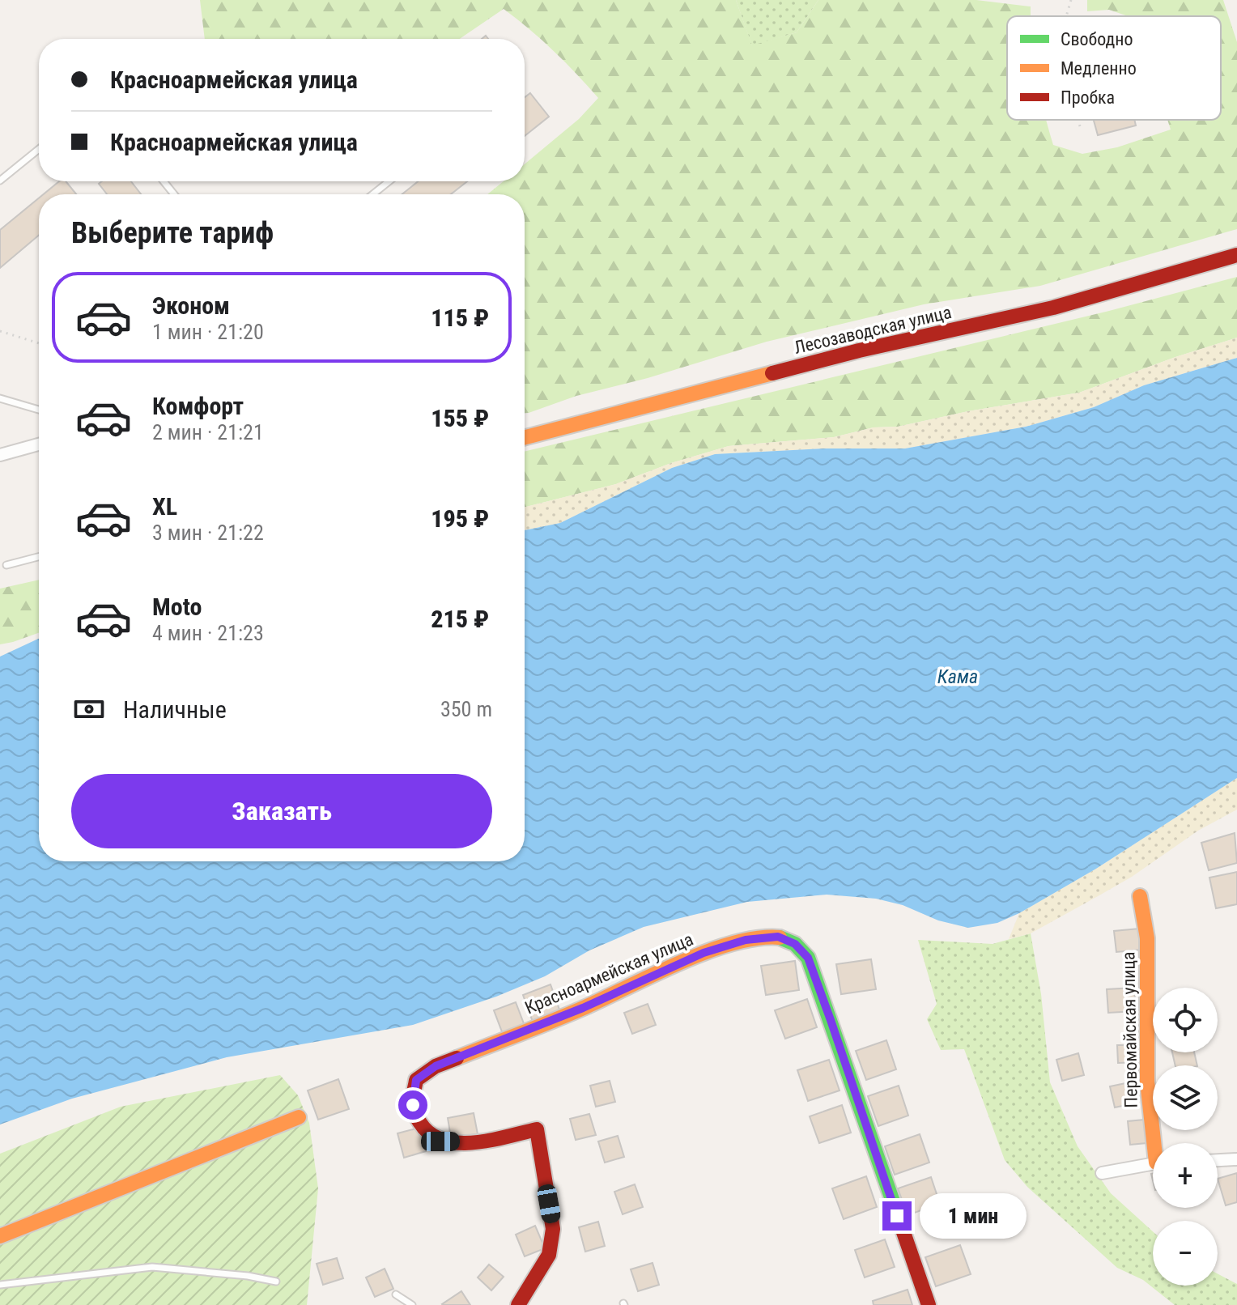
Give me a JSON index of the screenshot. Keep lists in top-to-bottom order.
{
  "streets": {
    "street": ["Лесозаводская улица", "Красноармейская улица", "Первомайская улица"]
  },
  "water": ["Кама"],
  "legend": ["Свободно", "Медленно", "Пробка"],
  "page": {
    "banner": ["Красноармейская улица", "Красноармейская улица"],
    "heading": "Выберите тариф",
    "list": [
      {
        "name": "Эконом",
        "note": "1 мин · 21:20",
        "value": "115 ₽"
      },
      {
        "name": "Комфорт",
        "note": "2 мин · 21:21",
        "value": "155 ₽"
      },
      {
        "name": "XL",
        "note": "3 мин · 21:22",
        "value": "195 ₽"
      },
      {
        "name": "Moto",
        "note": "4 мин · 21:23",
        "value": "215 ₽"
      }
    ],
    "pay": ["Наличные", "350 m"],
    "buttons": "Заказать",
    "map_buttons": ["+", "−"],
    "bubble": "1 мин"
  }
}
